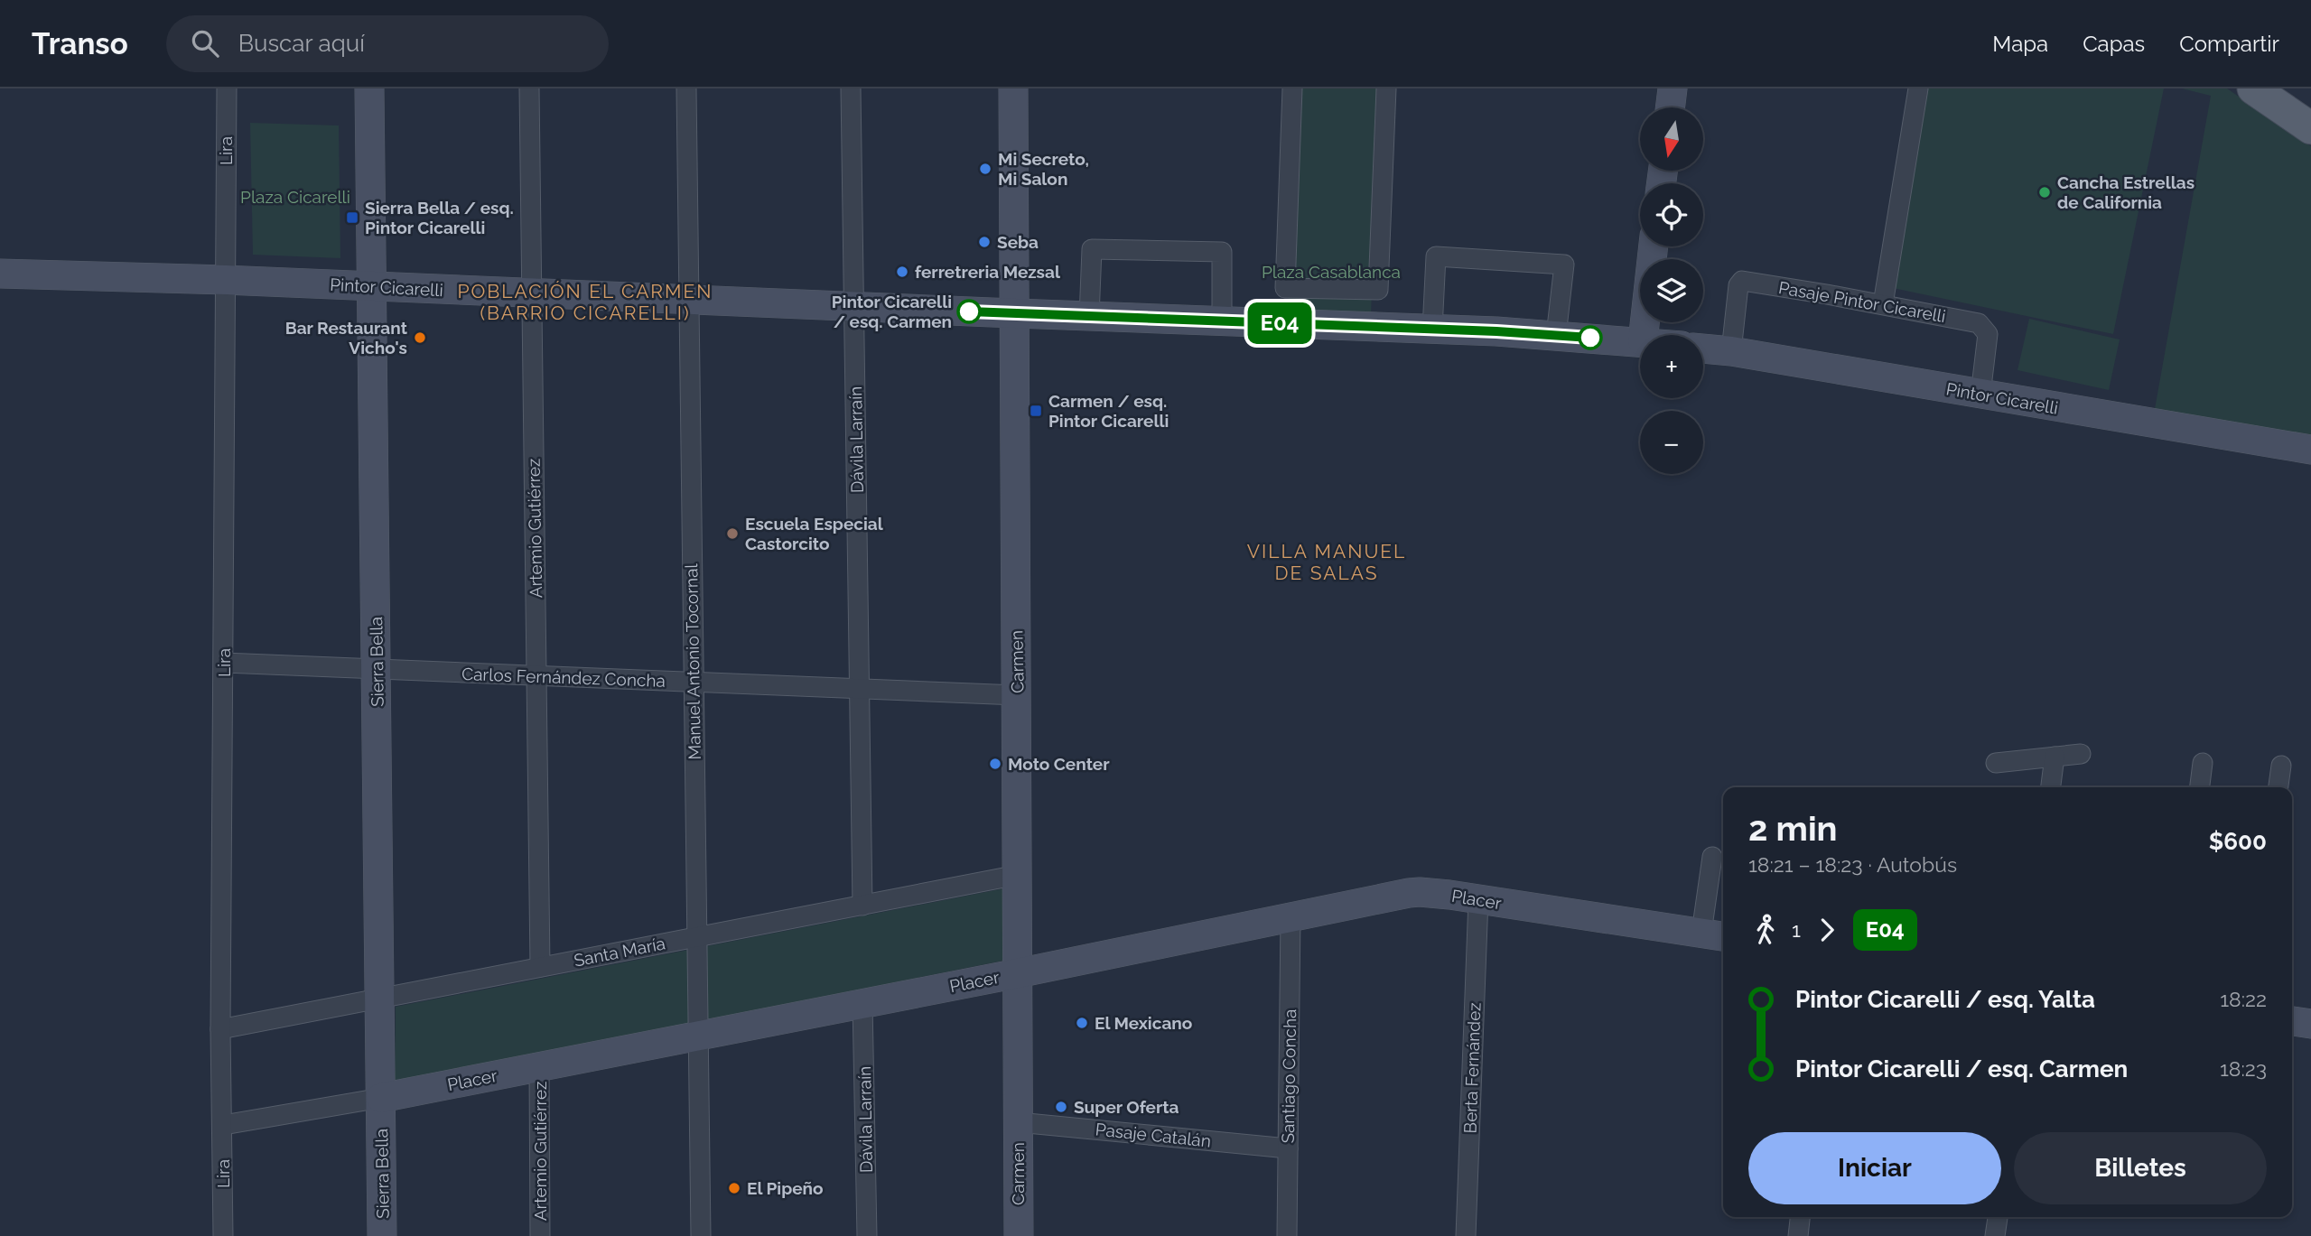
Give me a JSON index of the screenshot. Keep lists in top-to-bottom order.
{
  "streets": {
    "street": [
      "Lira",
      "Pintor Cicarelli",
      "Pasaje Pintor Cicarelli",
      "Dávila Larraín",
      "Artemio Gutiérrez",
      "Sierra Bella",
      "Manuel Antonio Tocornal",
      "Carmen",
      "Carlos Fernández Concha",
      "Placer",
      "Santa María",
      "Berta Fernández",
      "Santiago Concha",
      "Pasaje Catalán"
    ]
  },
  "crossings": [
    ["Lira", "Pintor Cicarelli"],
    ["Lira", "Carlos Fernández Concha"],
    ["Lira", "Placer"],
    ["Lira", "Santa María"],
    ["Pintor Cicarelli", "Pasaje Pintor Cicarelli"],
    ["Pintor Cicarelli", "Dávila Larraín"],
    ["Pintor Cicarelli", "Artemio Gutiérrez"],
    ["Pintor Cicarelli", "Sierra Bella"],
    ["Pintor Cicarelli", "Manuel Antonio Tocornal"],
    ["Pintor Cicarelli", "Carmen"],
    ["Dávila Larraín", "Carlos Fernández Concha"],
    ["Dávila Larraín", "Placer"],
    ["Dávila Larraín", "Santa María"],
    ["Artemio Gutiérrez", "Carlos Fernández Concha"],
    ["Artemio Gutiérrez", "Placer"],
    ["Artemio Gutiérrez", "Santa María"],
    ["Sierra Bella", "Carlos Fernández Concha"],
    ["Sierra Bella", "Placer"],
    ["Sierra Bella", "Santa María"],
    ["Manuel Antonio Tocornal", "Carlos Fernández Concha"],
    ["Manuel Antonio Tocornal", "Placer"],
    ["Manuel Antonio Tocornal", "Santa María"],
    ["Carmen", "Carlos Fernández Concha"],
    ["Carmen", "Placer"],
    ["Carmen", "Santa María"],
    ["Carmen", "Pasaje Catalán"],
    ["Placer", "Berta Fernández"],
    ["Placer", "Santiago Concha"],
    ["Santiago Concha", "Pasaje Catalán"]
  ],
  "districts": ["POBLACIÓN EL CARMEN (BARRIO CICARELLI)", "VILLA MANUEL DE SALAS"],
  "parks": ["Plaza Cicarelli", "Plaza Casablanca"],
  "places": {
    "other": [
      "Mi Secreto, Mi Salon",
      "Cancha Estrellas de California",
      "Seba",
      "ferretreria Mezsal",
      "Pintor Cicarelli / esq. Carmen",
      "Bar Restaurant Vicho's",
      "Escuela Especial Castorcito",
      "Moto Center",
      "El Mexicano",
      "Super Oferta",
      "El Pipeño"
    ],
    "transit": ["Sierra Bella / esq. Pintor Cicarelli", "Carmen / esq. Pintor Cicarelli"]
  },
  "lines": ["bus line E04"],
  "north": "bottom",
  "page": {
    "header": "Transo",
    "search": "Buscar aquí",
    "nav": ["Mapa", "Capas", "Compartir"],
    "on_map": "E04",
    "map_buttons": ["+", "−"],
    "heading": ["2 min", "18:21 – 18:23 · Autobús", "$600"],
    "legs": ["1", "E04"],
    "list": [
      {
        "name": "Pintor Cicarelli / esq. Yalta",
        "value": "18:22"
      },
      {
        "name": "Pintor Cicarelli / esq. Carmen",
        "value": "18:23"
      }
    ],
    "buttons": ["Iniciar", "Billetes"]
  }
}
